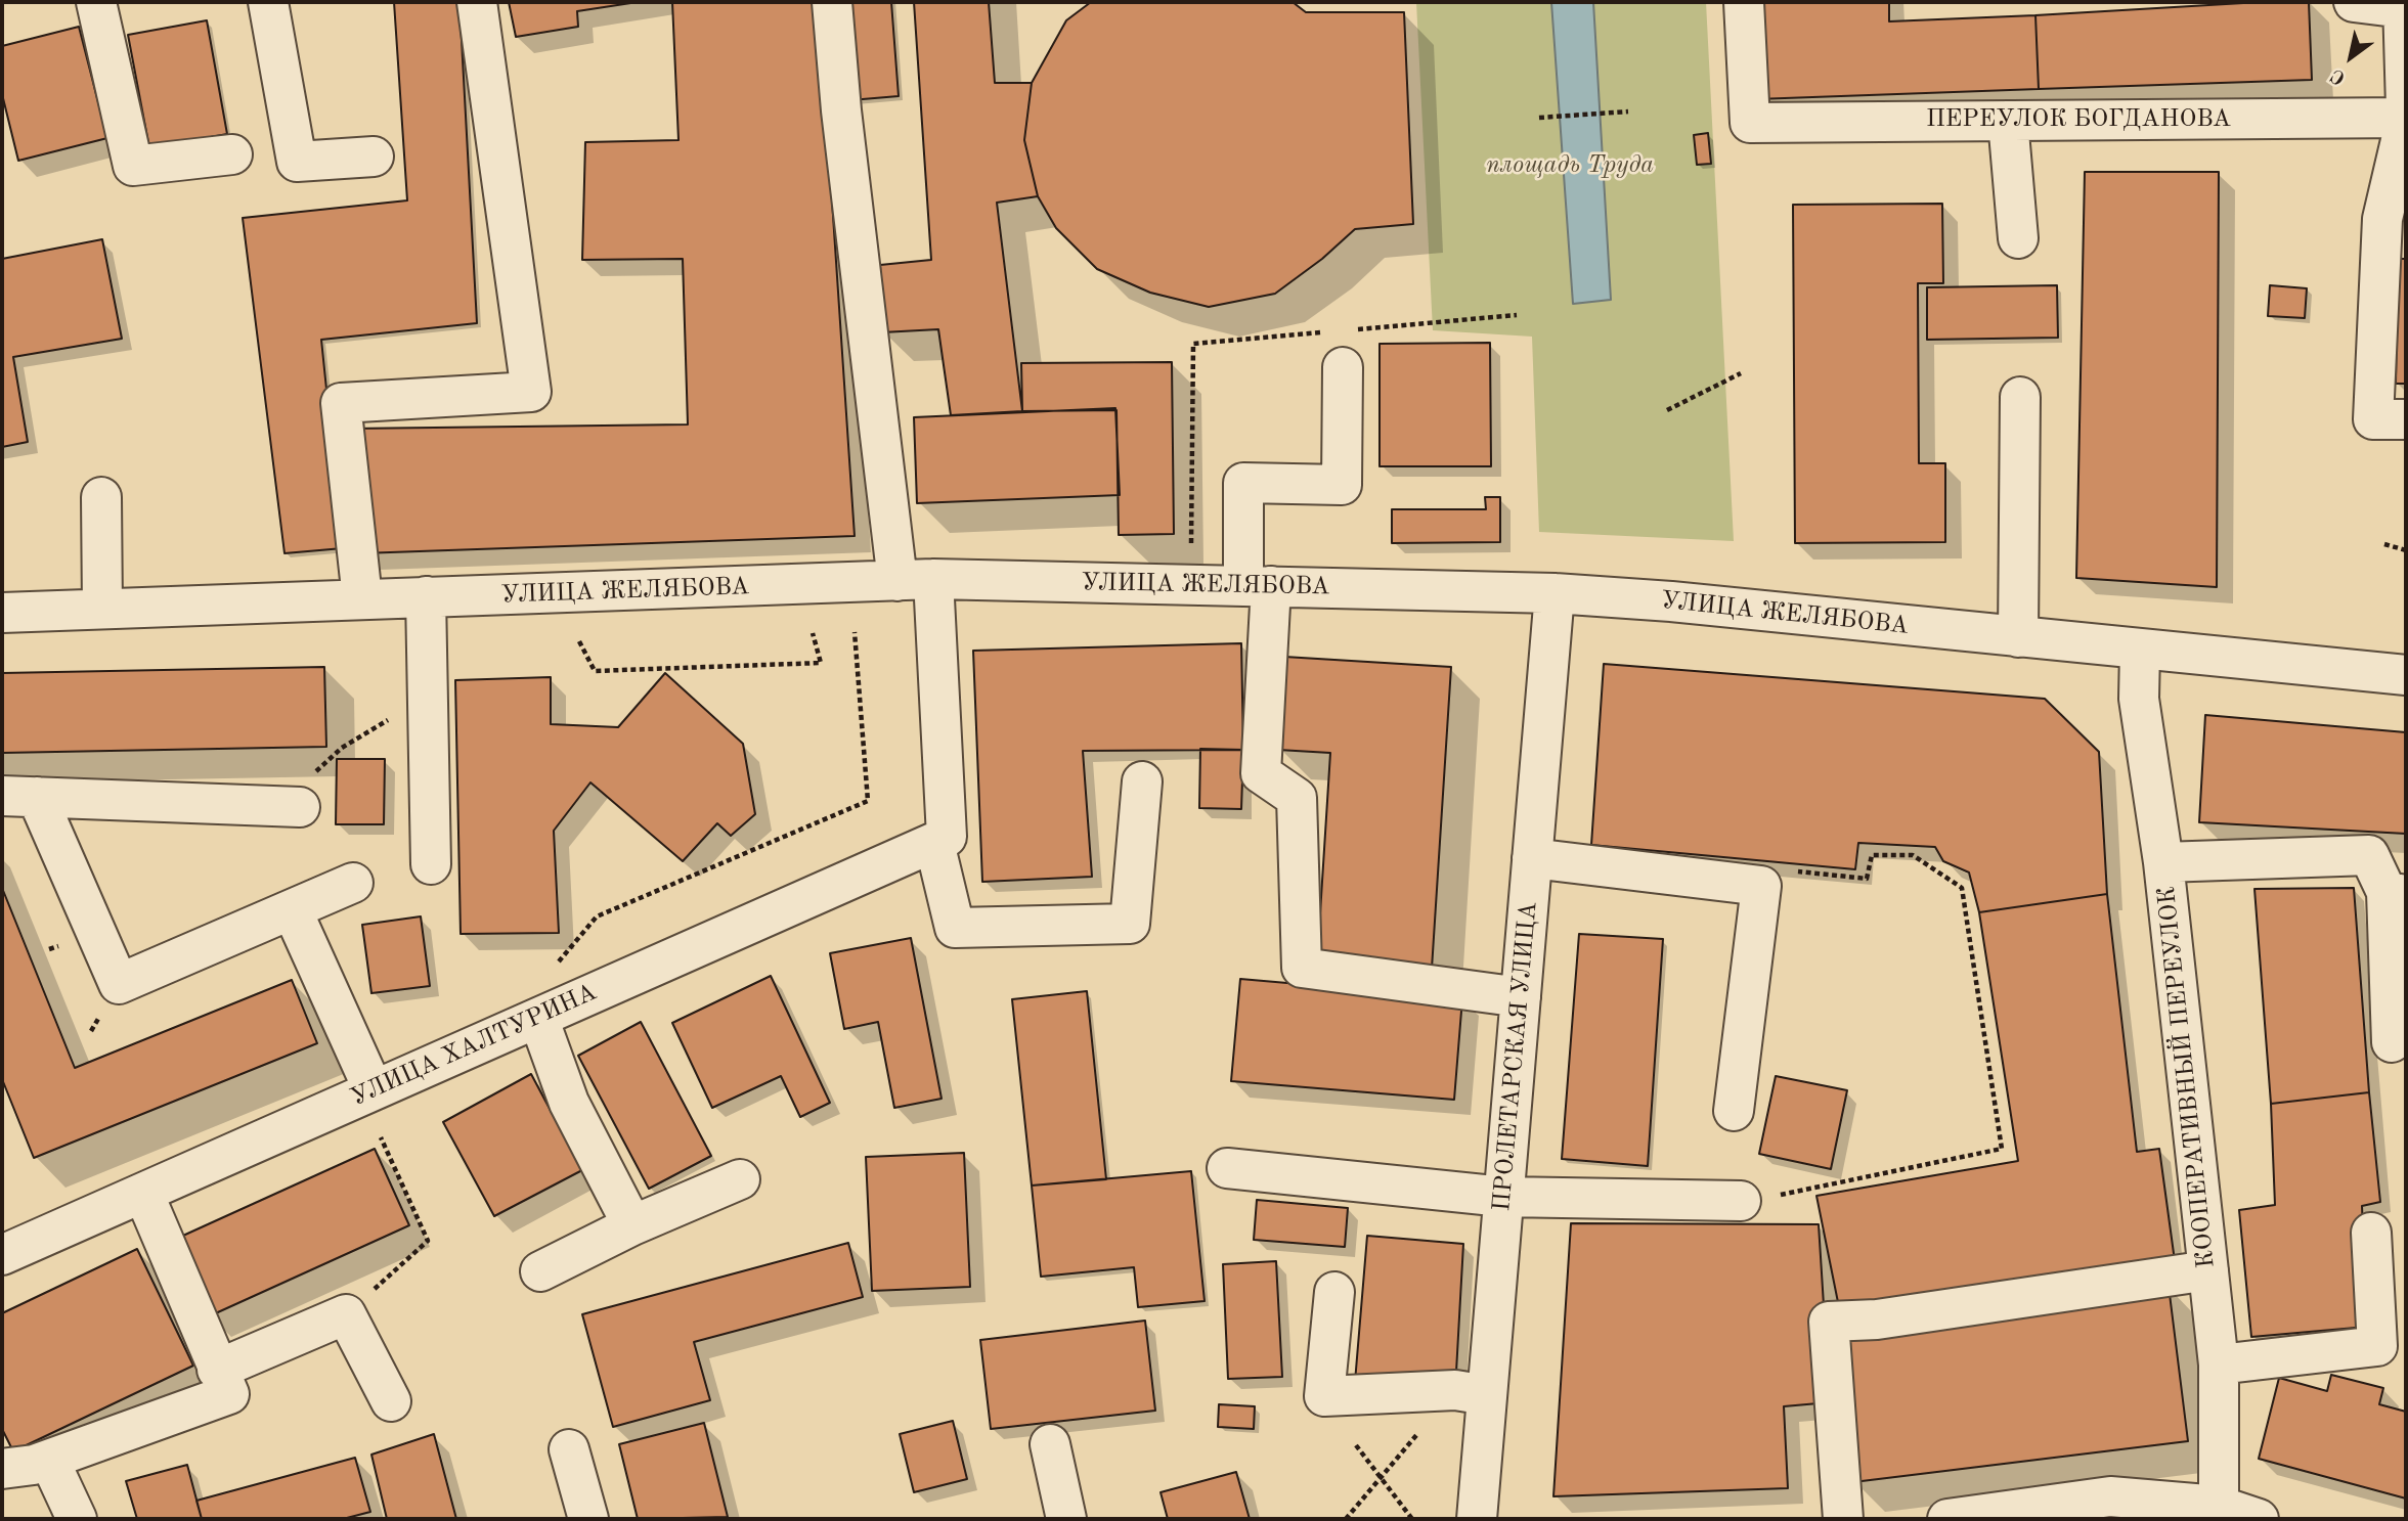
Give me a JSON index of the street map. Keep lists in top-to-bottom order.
{
  "streets": {
    "street": [
      "ПЕРЕУЛОК БОГДАНОВА",
      "УЛИЦА ЖЕЛЯБОВА",
      "УЛИЦА ХАЛТУРИНА",
      "ПРОЛЕТАРСКАЯ УЛИЦА",
      "КООПЕРАТИВНЫЙ ПЕРЕУЛОК"
    ]
  },
  "crossings": [
    ["УЛИЦА ЖЕЛЯБОВА", "ПРОЛЕТАРСКАЯ УЛИЦА"],
    ["УЛИЦА ЖЕЛЯБОВА", "КООПЕРАТИВНЫЙ ПЕРЕУЛОК"]
  ],
  "parks": ["площадь Труда"],
  "north": "bottom left"
}
